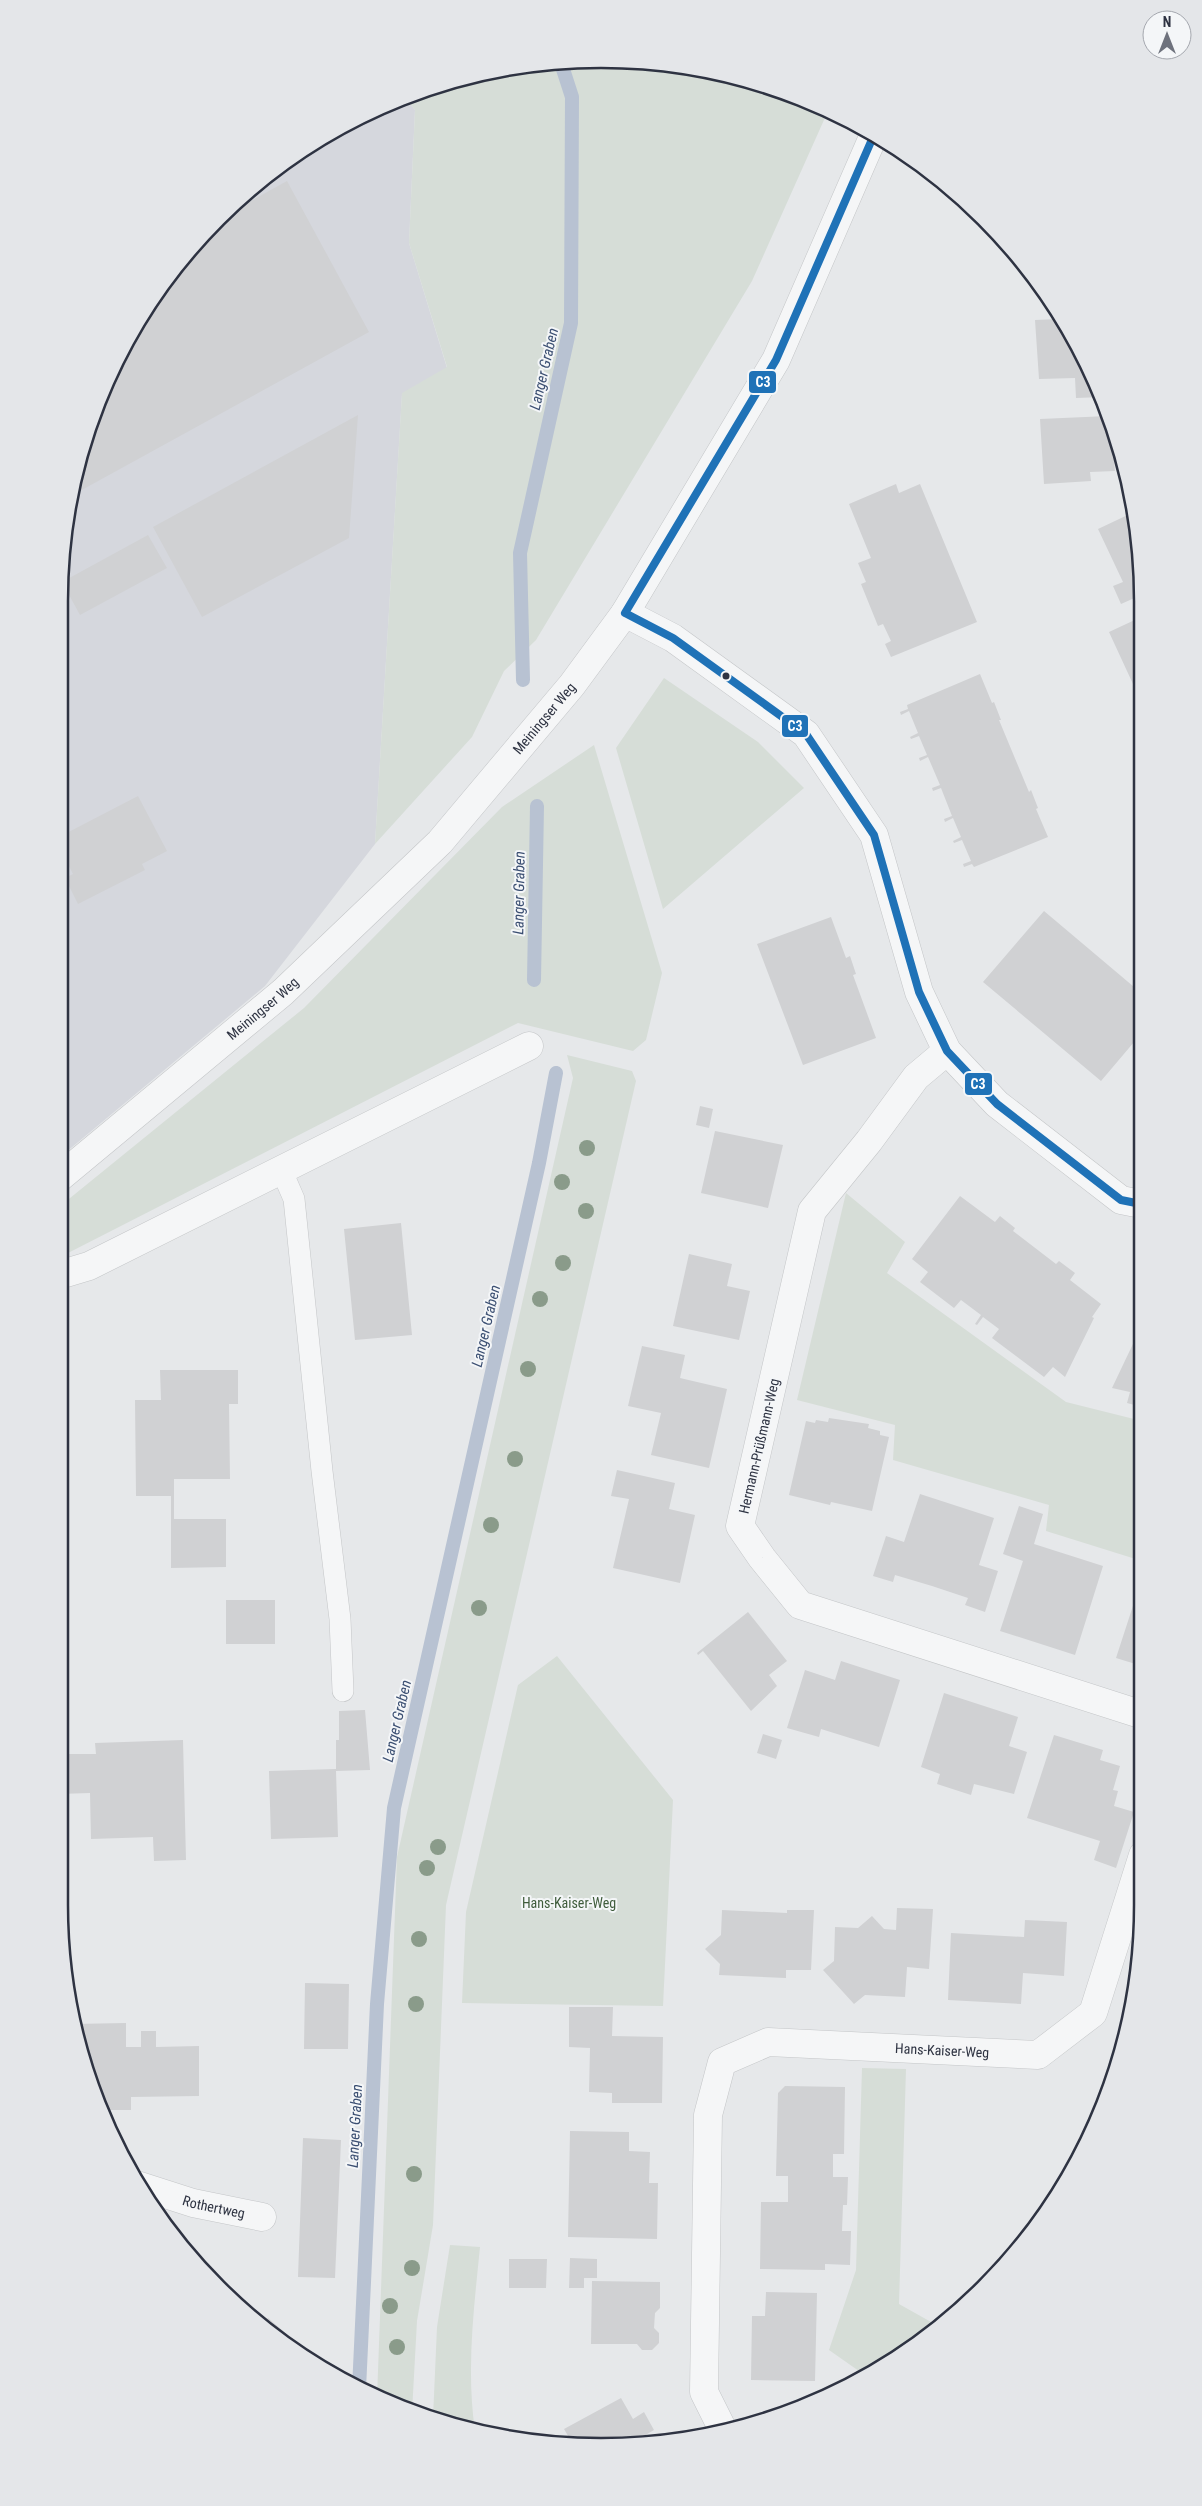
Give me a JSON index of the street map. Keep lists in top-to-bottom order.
{
  "streets": {
    "street": [
      "Meiningser Weg",
      "Hermann-Prüßmann-Weg",
      "Hans-Kaiser-Weg",
      "Rothertweg"
    ]
  },
  "water": ["Langer Graben"],
  "parks": ["Hans-Kaiser-Weg"],
  "lines": ["transit line C3"],
  "north": "top"
}
